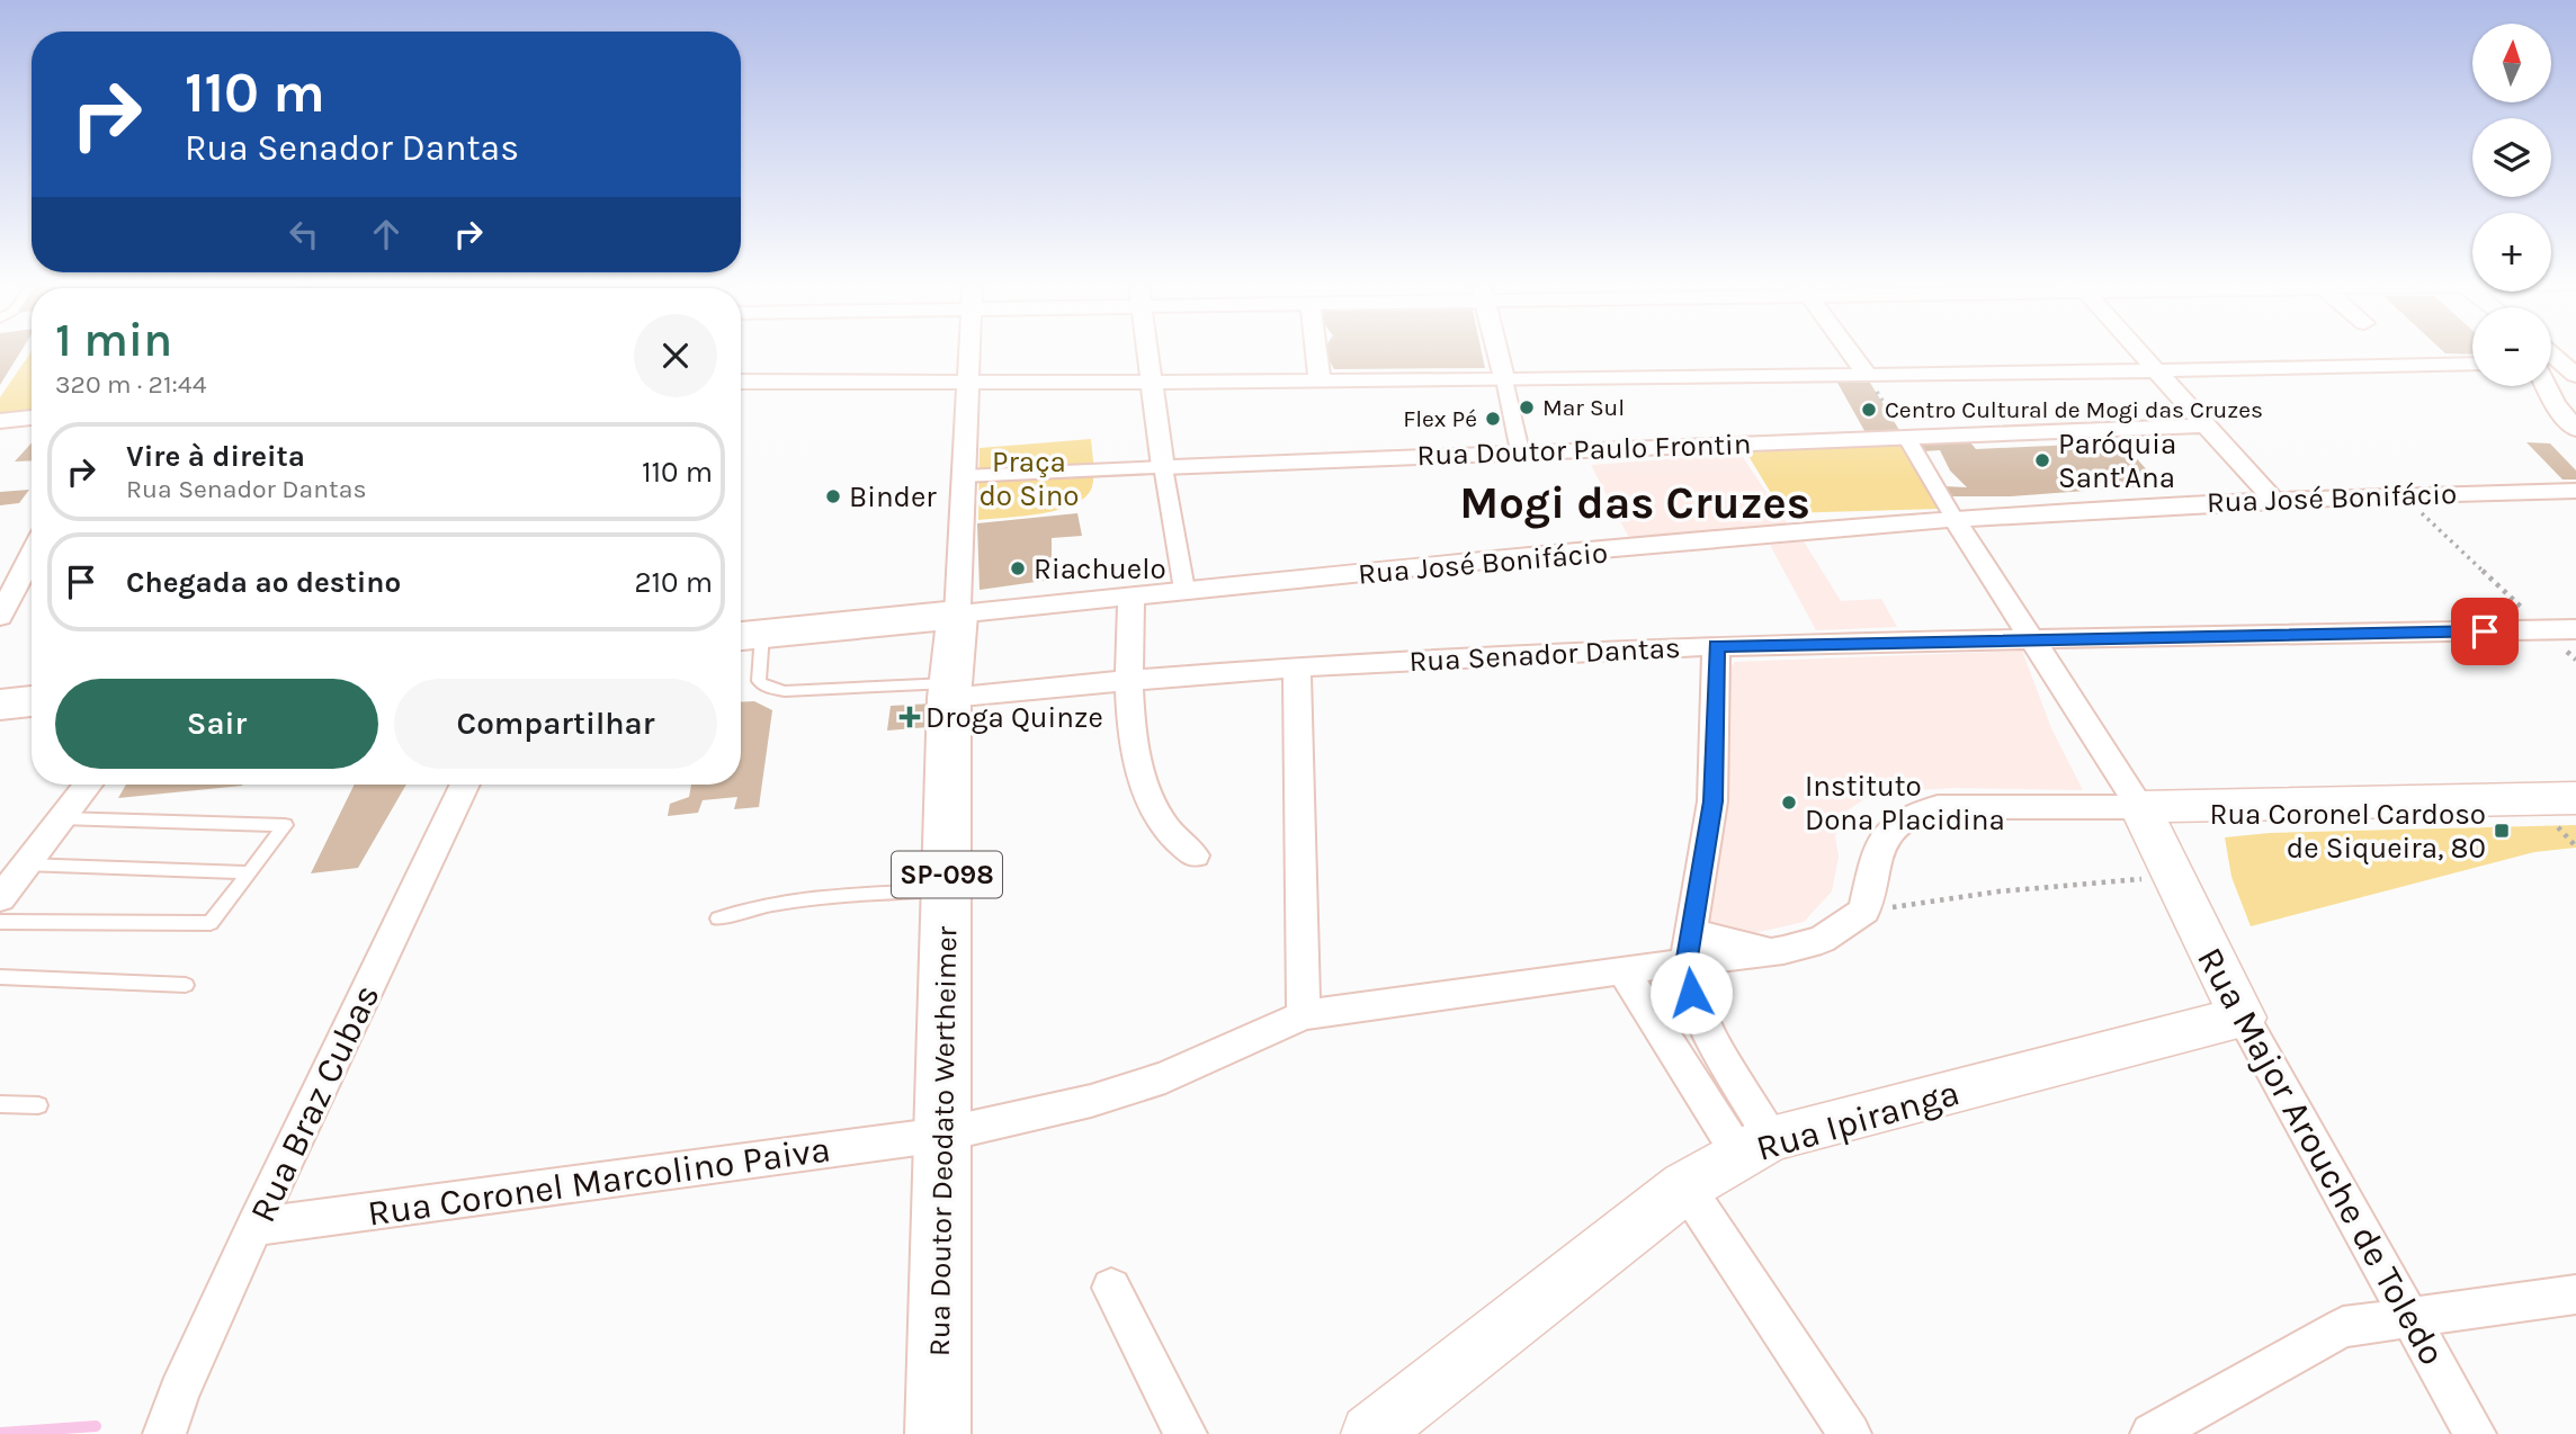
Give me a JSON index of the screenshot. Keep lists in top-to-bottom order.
{
  "streets": {
    "main road": [
      "SP-098",
      "Rua Ipiranga",
      "Rua Doutor Deodato Wertheimer",
      "Rua Major Arouche de Toledo"
    ],
    "street": [
      "Rua Doutor Paulo Frontin",
      "Rua José Bonifácio",
      "Rua Senador Dantas",
      "Rua Braz Cubas",
      "Rua Coronel Marcolino Paiva"
    ]
  },
  "crossings": [
    ["Rua Doutor Paulo Frontin", "Rua Doutor Deodato Wertheimer"],
    ["Rua Doutor Paulo Frontin", "Rua Major Arouche de Toledo"],
    ["Rua José Bonifácio", "Rua Doutor Deodato Wertheimer"],
    ["Rua José Bonifácio", "Rua Major Arouche de Toledo"],
    ["Rua Senador Dantas", "Rua Doutor Deodato Wertheimer"],
    ["Rua Senador Dantas", "Rua Major Arouche de Toledo"],
    ["Rua Braz Cubas", "Rua Coronel Marcolino Paiva"],
    ["Rua Ipiranga", "Rua Major Arouche de Toledo"],
    ["Rua Doutor Deodato Wertheimer", "Rua Coronel Marcolino Paiva"]
  ],
  "districts": ["Mogi das Cruzes"],
  "parks": ["Praça do Sino"],
  "places": {
    "other": [
      "Mar Sul",
      "Centro Cultural de Mogi das Cruzes",
      "Flex Pé",
      "Paróquia Sant'Ana",
      "Binder",
      "Riachuelo",
      "Instituto Dona Placidina"
    ],
    "health": ["Droga Quinze"],
    "transit": ["Rua Coronel Cardoso de Siqueira, 80"]
  },
  "north": "top",
  "page": {
    "map_buttons": ["+", "−"],
    "turn": ["110 m", "Rua Senador Dantas"],
    "heading": ["1 min", "320 m · 21:44"],
    "list": [
      {
        "name": "Vire à direita",
        "note": "Rua Senador Dantas",
        "value": "110 m"
      },
      {
        "name": "Chegada ao destino",
        "value": "210 m"
      }
    ],
    "buttons": ["Sair", "Compartilhar"]
  }
}
